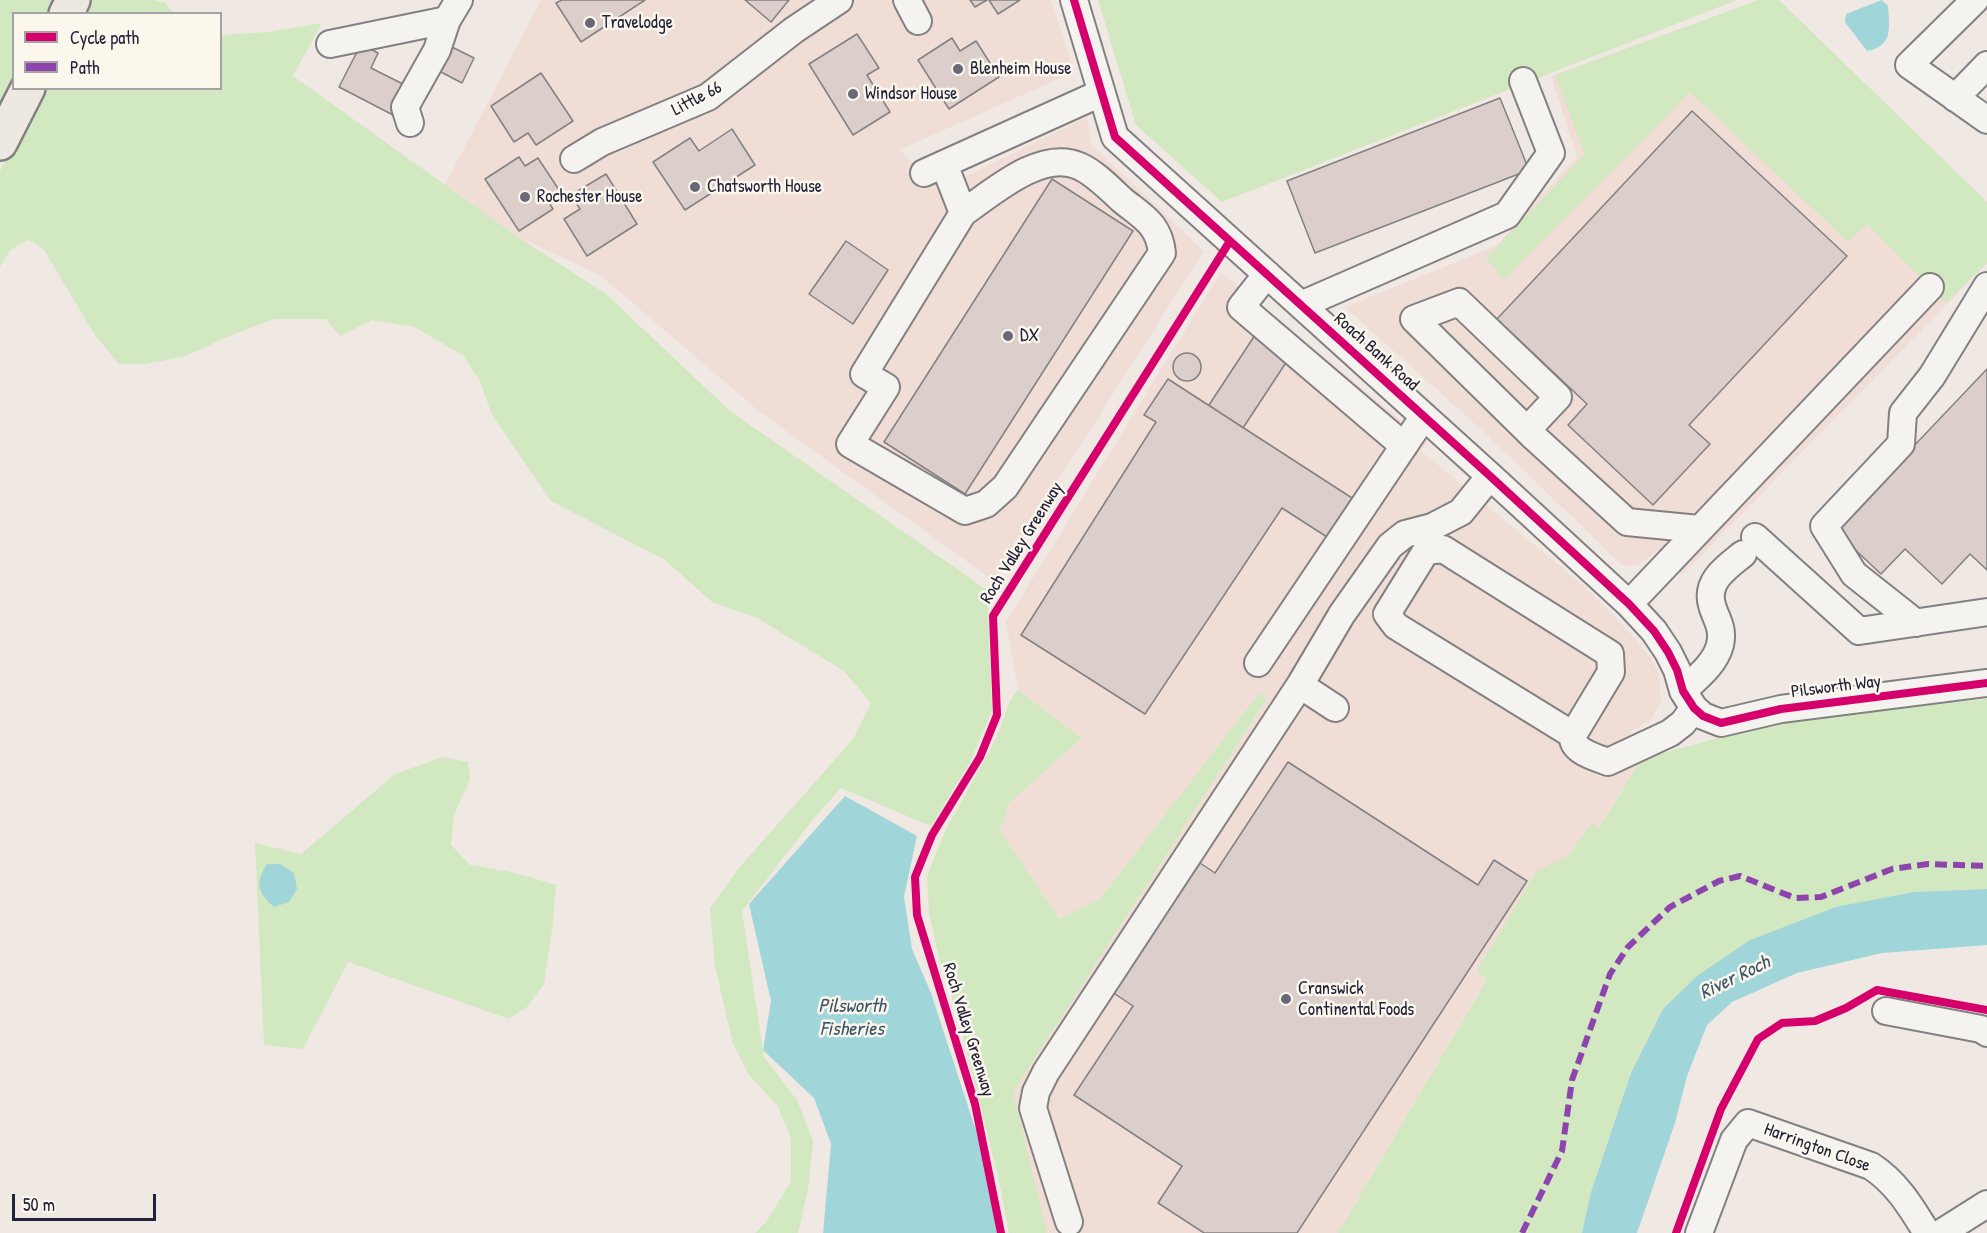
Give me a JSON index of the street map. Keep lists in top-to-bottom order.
{
  "streets": {
    "street": [
      "Little 66",
      "Roach Bank Road",
      "Pilsworth Way",
      "Harrington Close"
    ],
    "cycle path": ["Roch Valley Greenway"]
  },
  "crossings": [
    ["Roach Bank Road", "Pilsworth Way"]
  ],
  "water": ["River Roch", "Pilsworth Fisheries"],
  "places": [
    "Travelodge",
    "Blenheim House",
    "Windsor House",
    "Chatsworth House",
    "Rochester House",
    "DX",
    "Cranswick Continental Foods"
  ],
  "legend": ["Cycle path", "Path"],
  "scale_bar": "50 m"
}
